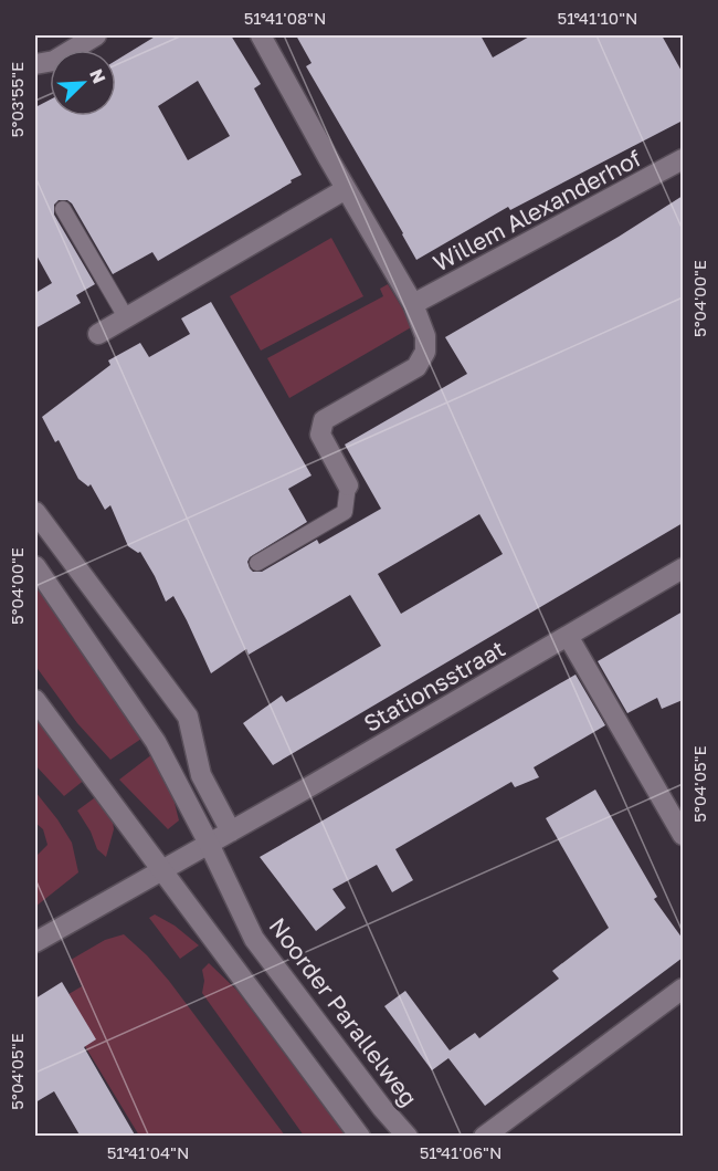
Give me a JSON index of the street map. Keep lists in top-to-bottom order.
{
  "streets": {
    "street": ["Willem Alexanderhof", "Stationsstraat", "Noorder Parallelweg"]
  },
  "crossings": [
    ["Stationsstraat", "Noorder Parallelweg"]
  ],
  "north": "top right",
  "coordinates": [
    "51°41'08\"N",
    "51°41'10\"N",
    "5°03'55\"E",
    "5°04'00\"E",
    "5°04'05\"E",
    "51°41'04\"N",
    "51°41'06\"N"
  ]
}
